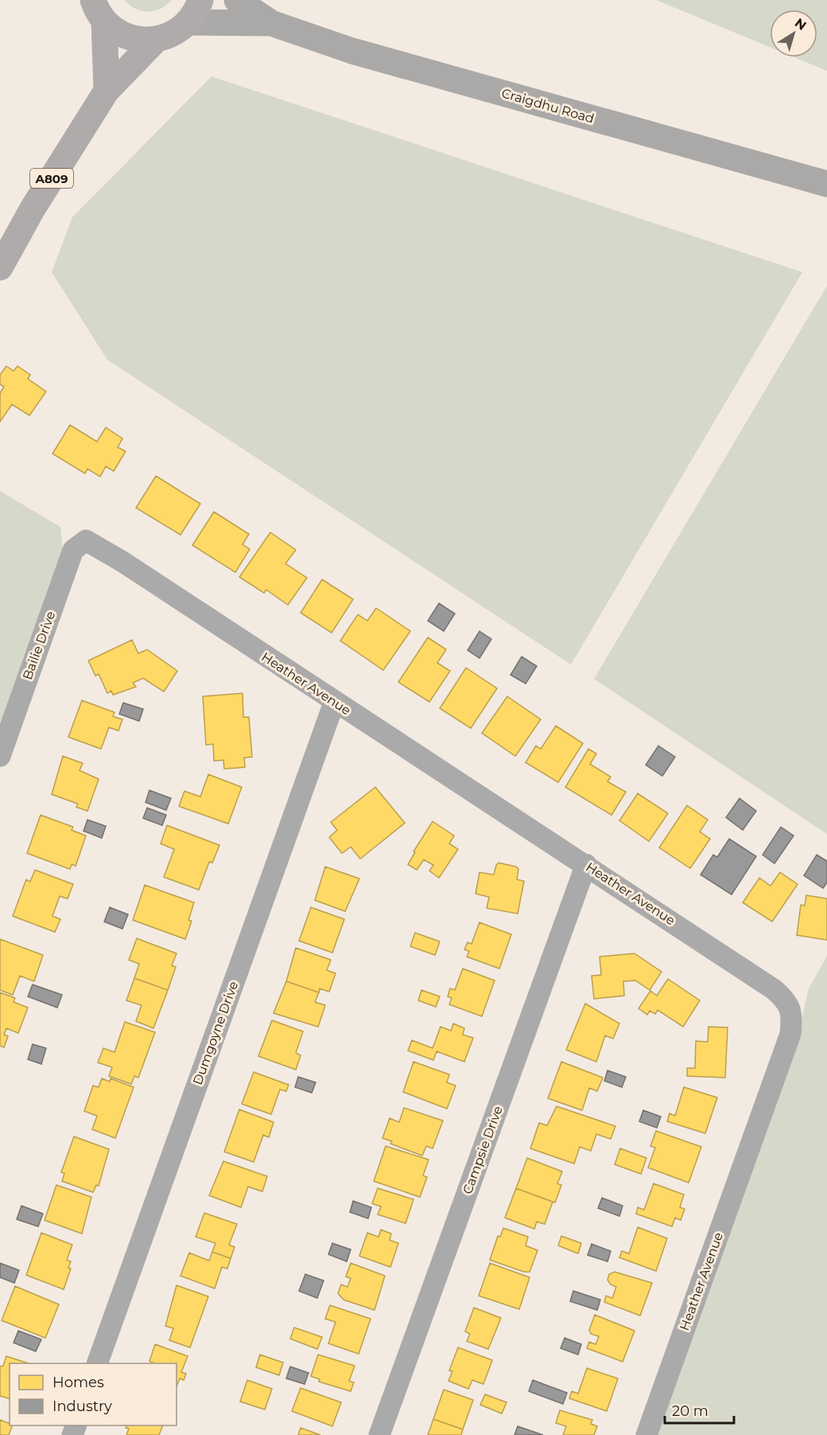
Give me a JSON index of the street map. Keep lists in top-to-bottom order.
{
  "streets": {
    "main road": ["Craigdhu Road", "A809"],
    "street": [
      "Bailie Drive",
      "Heather Avenue",
      "Dumgoyne Drive",
      "Campsie Drive"
    ]
  },
  "crossings": [
    ["Bailie Drive", "Heather Avenue"],
    ["Heather Avenue", "Dumgoyne Drive"],
    ["Heather Avenue", "Campsie Drive"]
  ],
  "legend": ["Homes", "Industry"],
  "scale_bar": "20 m",
  "north": "top right"
}
